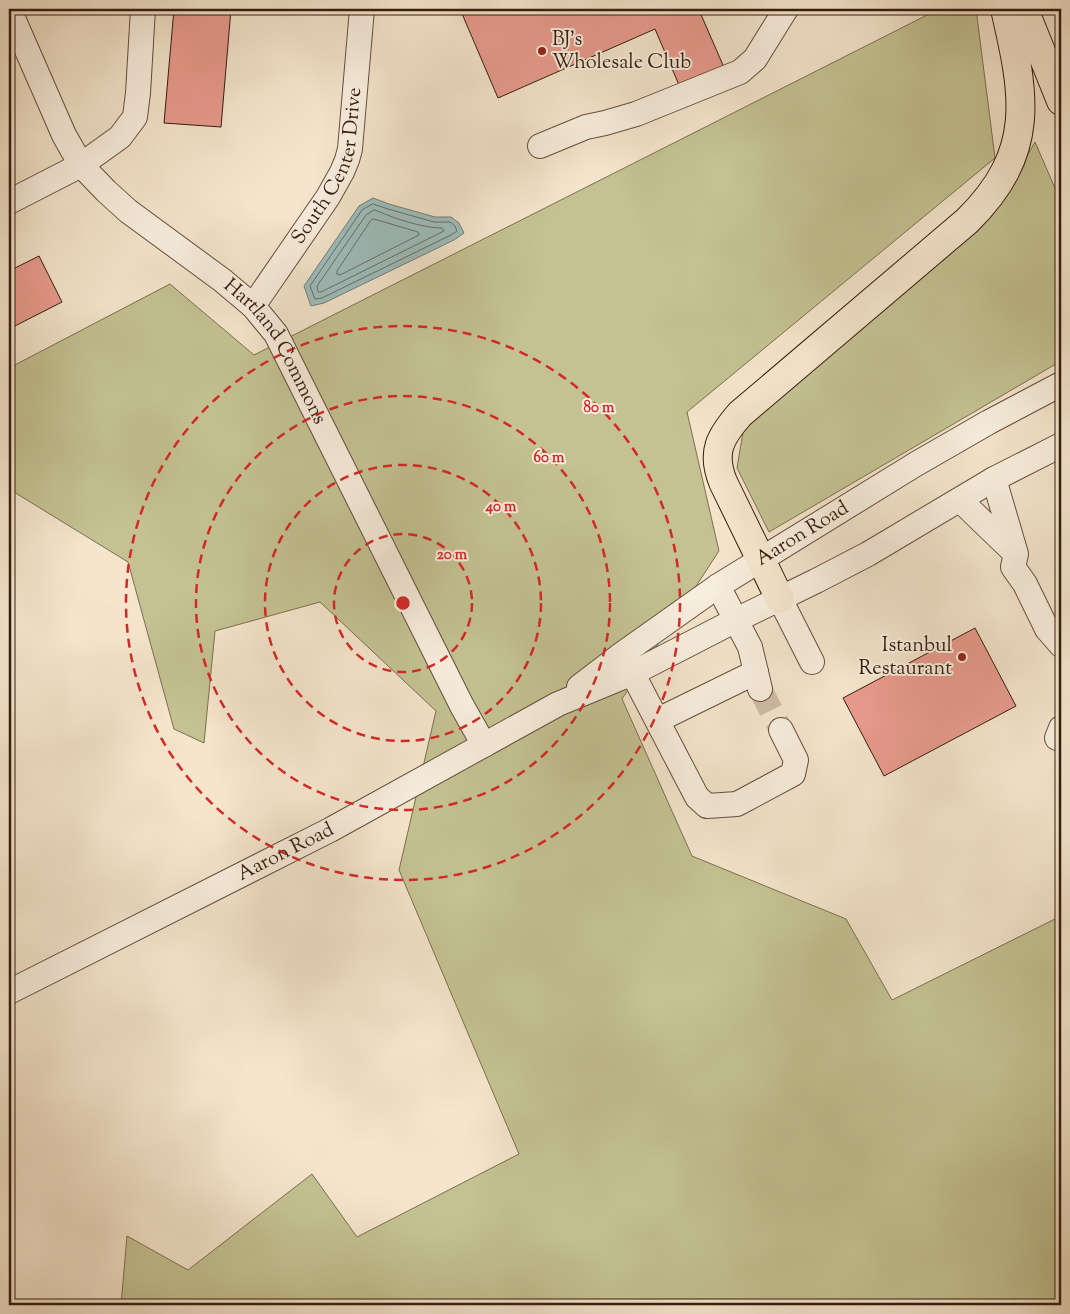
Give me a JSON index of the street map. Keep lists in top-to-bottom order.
{
  "streets": {
    "street": ["South Center Drive", "Hartland Commons", "Aaron Road"]
  },
  "crossings": [
    ["South Center Drive", "Hartland Commons"],
    ["Hartland Commons", "Aaron Road"]
  ],
  "places": ["BJ's Wholesale Club", "Istanbul Restaurant"],
  "rings": [
    "80 m",
    "60 m",
    "40 m",
    "20 m"
  ]
}
